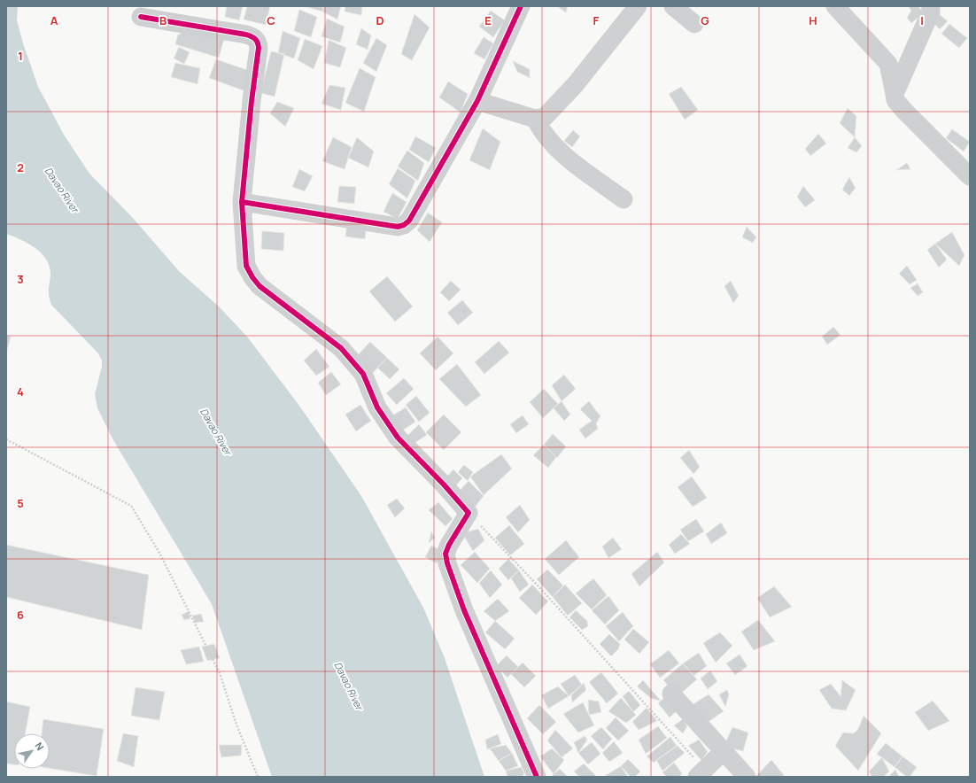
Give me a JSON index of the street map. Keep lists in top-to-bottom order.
{
  "water": ["Davao River"],
  "north": "top right",
  "grid": {
    "columns": [
      "A",
      "B",
      "C",
      "D",
      "E",
      "F",
      "G",
      "H",
      "I"
    ],
    "rows": [
      "1",
      "2",
      "3",
      "4",
      "5",
      "6"
    ]
  }
}
